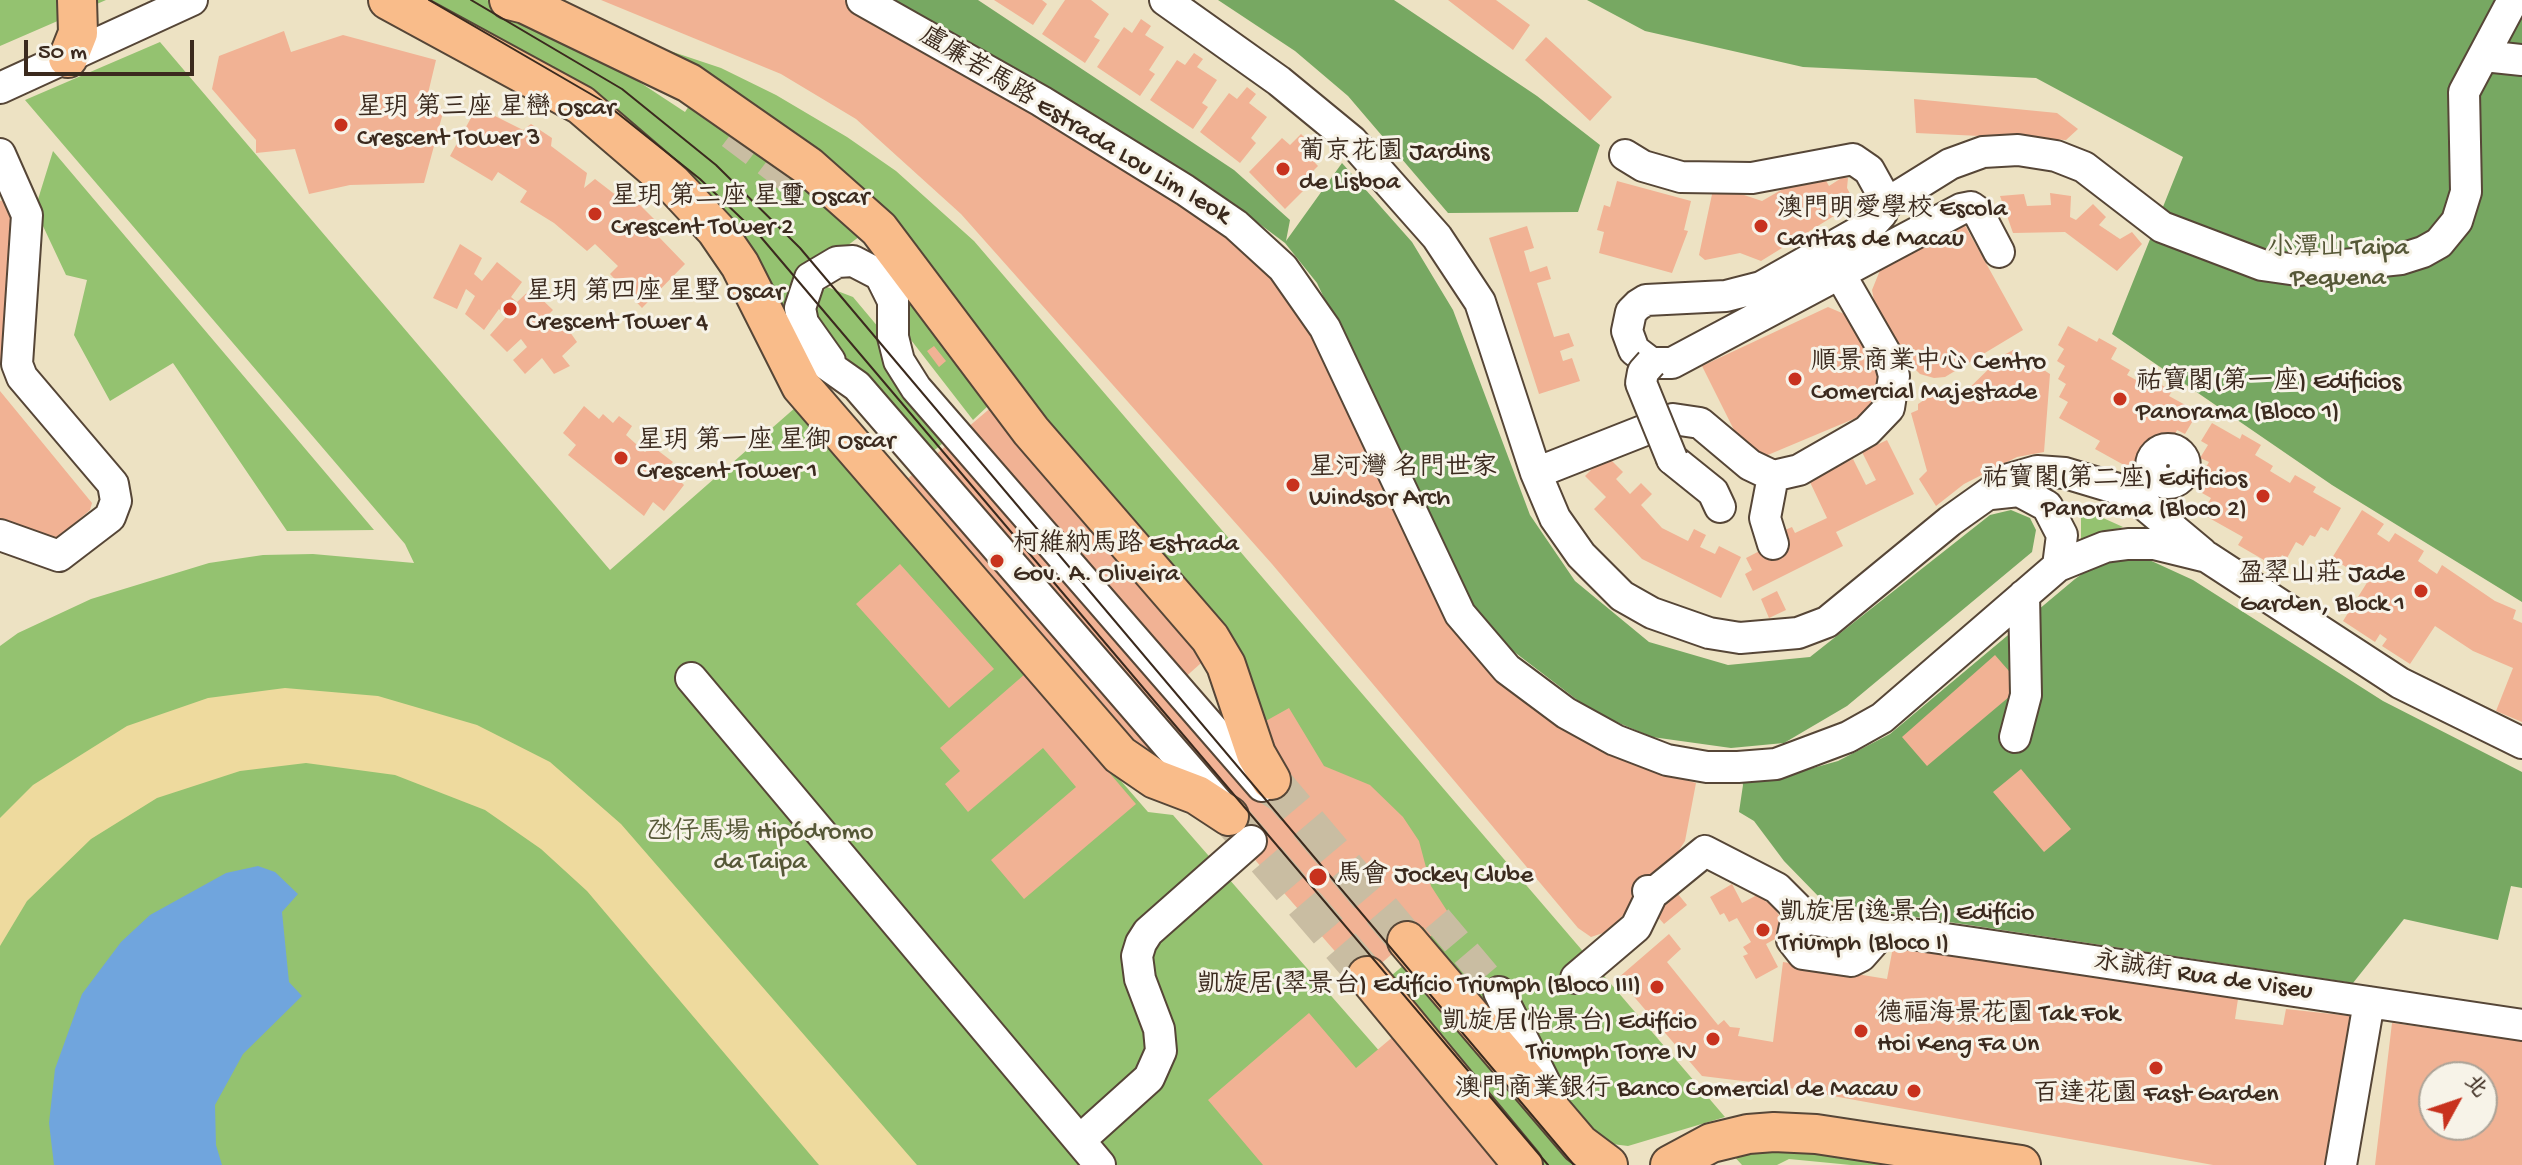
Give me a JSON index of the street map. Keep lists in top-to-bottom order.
{
  "streets": {
    "street": ["盧廉若馬路 Estrada Lou Lim Ieok", "永誠街 Rua de Viseu"]
  },
  "parks": ["小潭山 Taipa Pequena", "氹仔馬場 Hipódromo da Taipa"],
  "places": [
    "星玥 第三座 星巒 Oscar Crescent Tower 3",
    "葡京花園 Jardins de Lisboa",
    "星玥 第二座 星璽 Oscar Crescent Tower 2",
    "澳門明愛學校 Escola Caritas de Macau",
    "星玥 第四座 星墅 Oscar Crescent Tower 4",
    "順景商業中心 Centro Comercial Majestade",
    "祐寶閣(第一座) Edificios Panorama (Bloco 1)",
    "星玥 第一座 星御 Oscar Crescent Tower 1",
    "星河灣 名門世家 Windsor Arch",
    "祐寶閣(第二座) Edificios Panorama (Bloco 2)",
    "柯維納馬路 Estrada Gov. A. Oliveira",
    "盈翠山莊 Jade Garden, Block 1",
    "馬會 Jockey Clube",
    "凱旋居(逸景台) Edifício Triumph (Bloco I)",
    "凱旋居(翠景台) Edifício Triumph (Bloco III)",
    "德福海景花園 Tak Fok Hoi Keng Fa Un",
    "凱旋居(怡景台) Edifício Triumph Torre IV",
    "百達花園 Fast Garden",
    "澳門商業銀行 Banco Comercial de Macau"
  ],
  "scale_bar": "50 m",
  "north": "top right"
}
